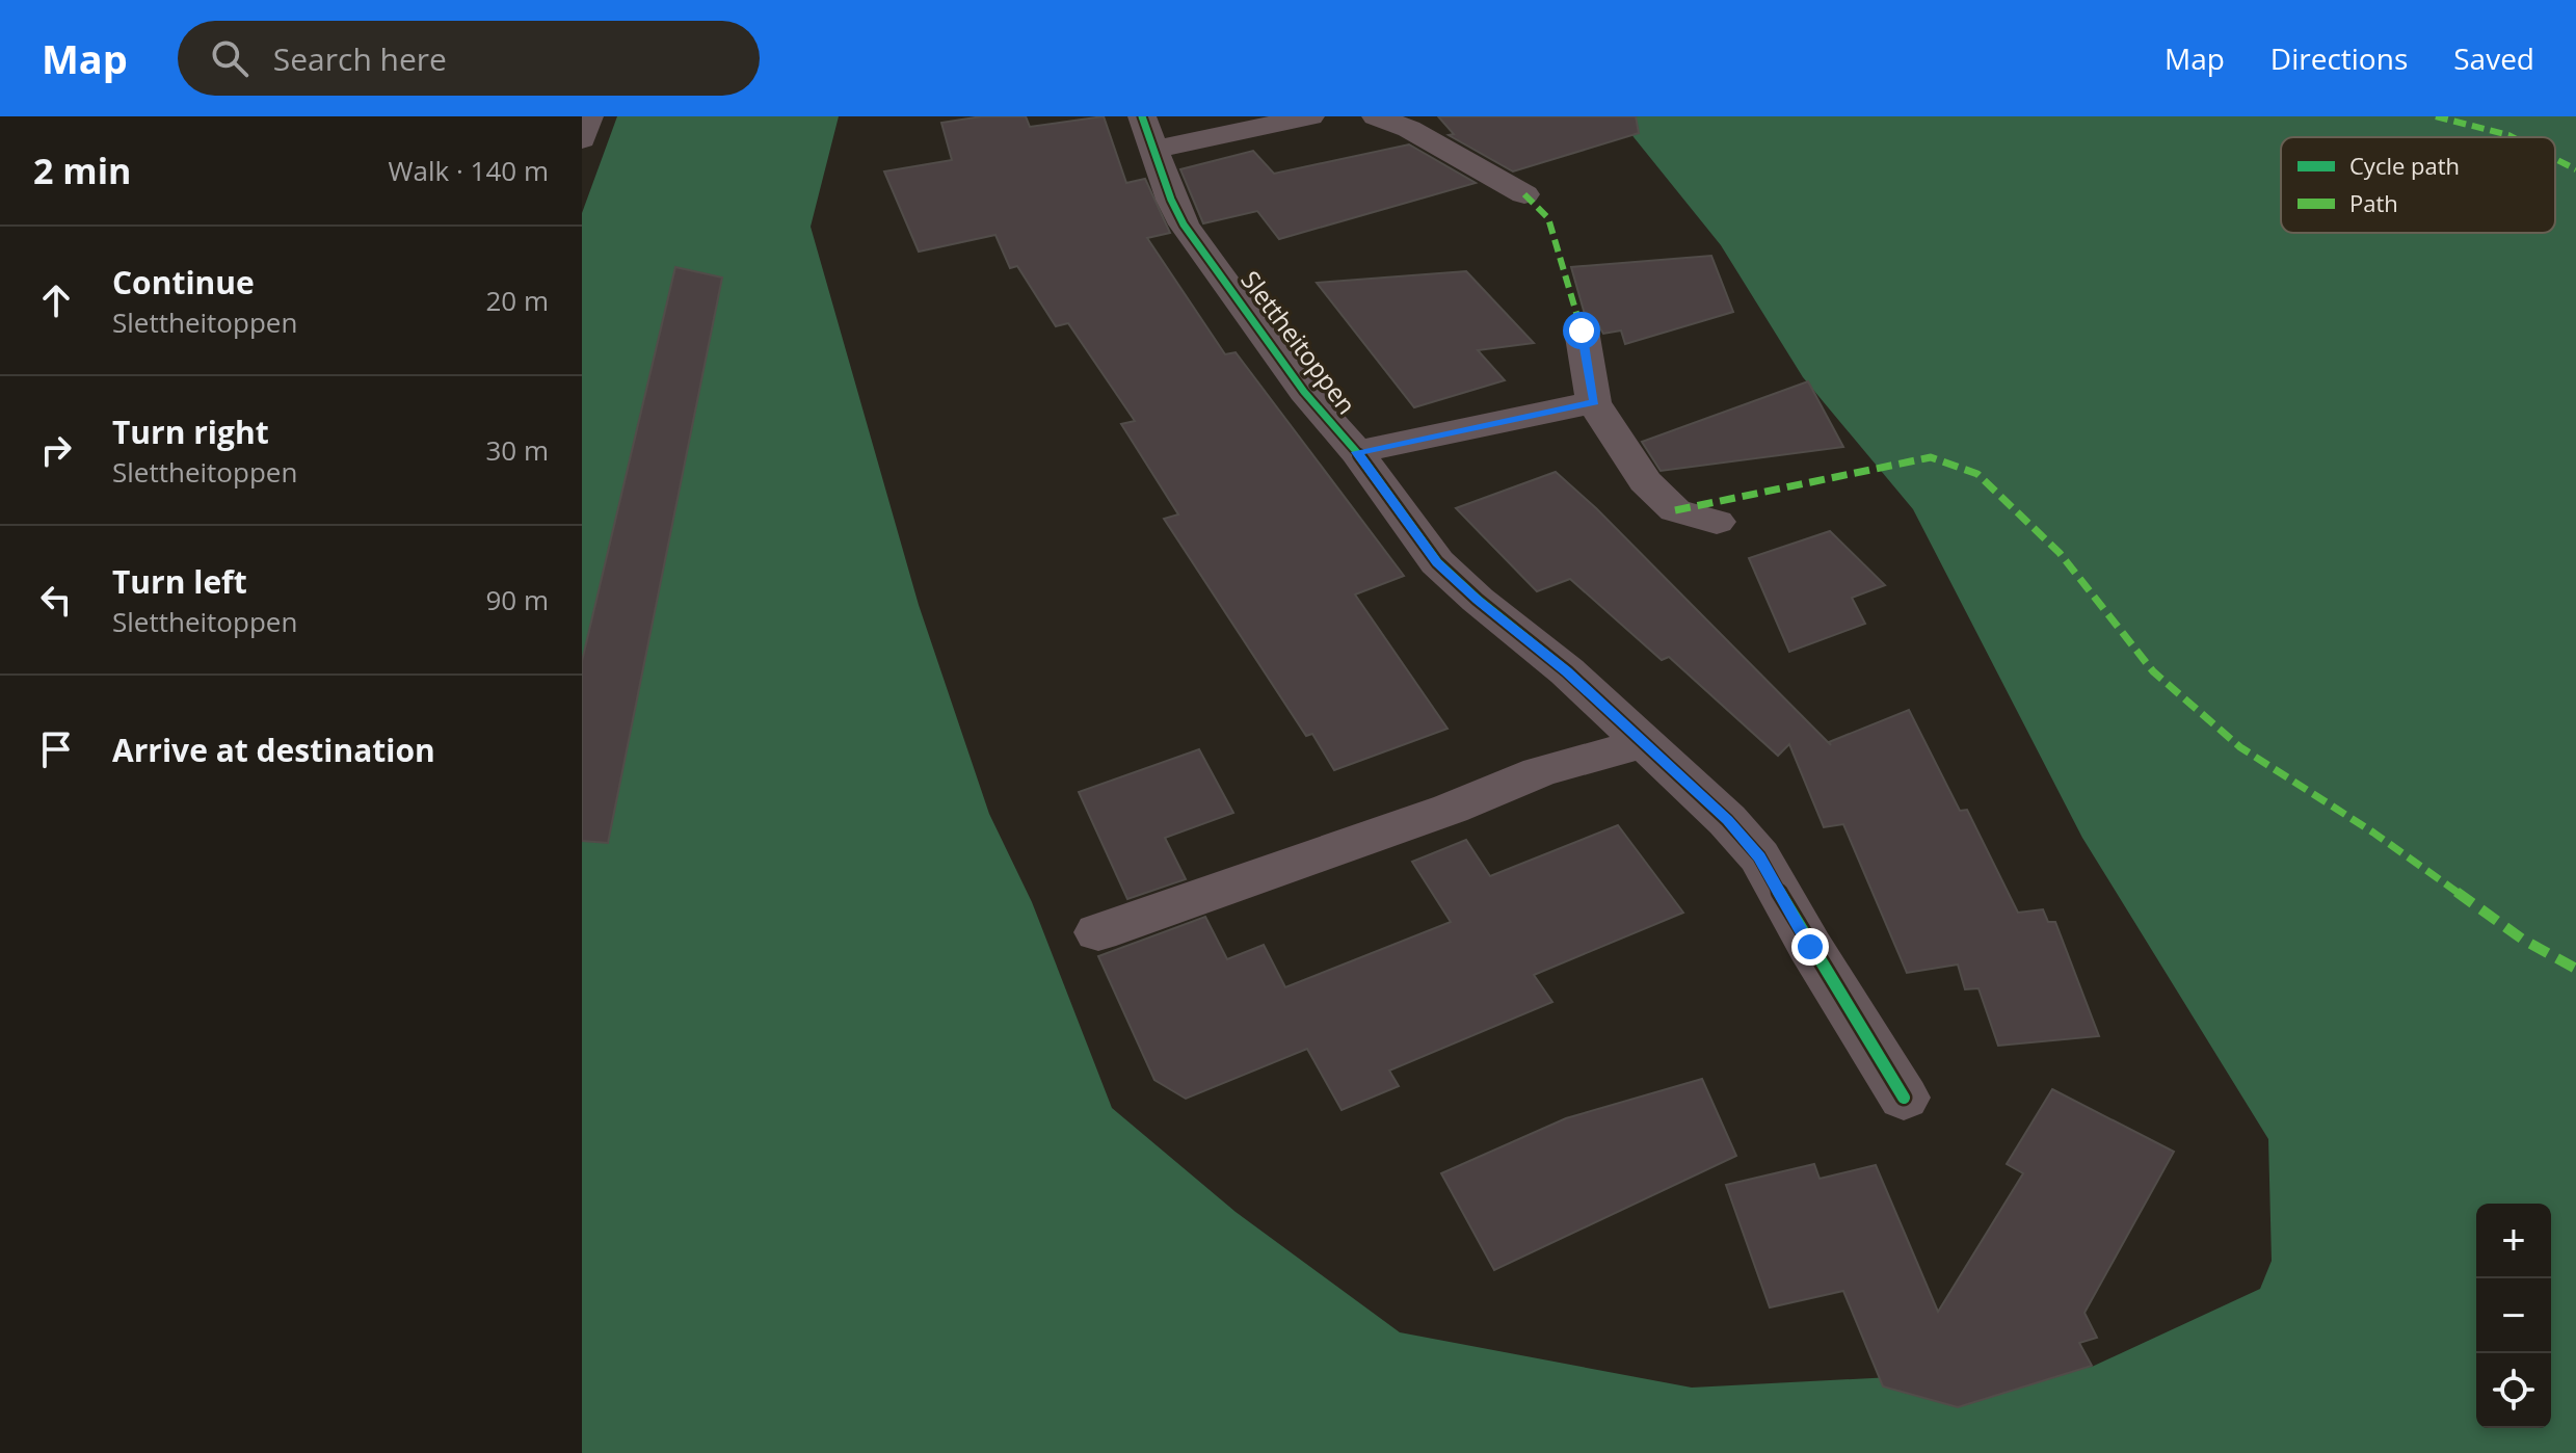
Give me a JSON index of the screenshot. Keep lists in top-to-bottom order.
{
  "streets": {
    "street": ["Slettheitoppen"]
  },
  "legend": ["Cycle path", "Path"],
  "page": {
    "header": "Map",
    "search": "Search here",
    "nav": ["Map", "Directions", "Saved"],
    "heading": ["2 min", "Walk · 140 m"],
    "list": [
      ["Continue", "Slettheitoppen", "20 m"],
      ["Turn right", "Slettheitoppen", "30 m"],
      ["Turn left", "Slettheitoppen", "90 m"],
      "Arrive at destination"
    ],
    "map_buttons": ["+", "−"]
  }
}
